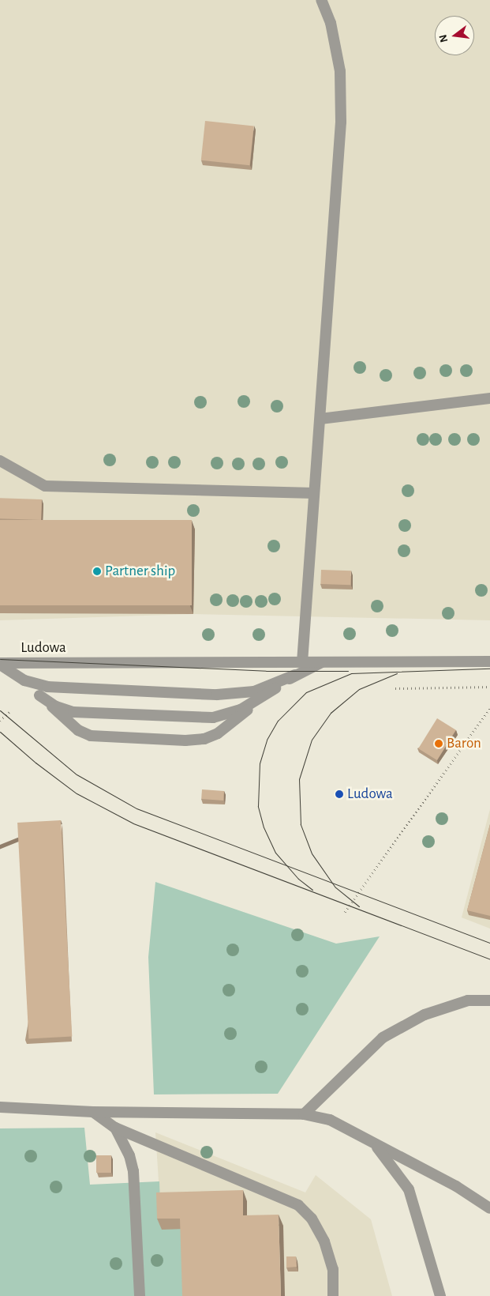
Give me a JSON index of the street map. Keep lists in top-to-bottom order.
{
  "streets": {
    "street": ["Ludowa"]
  },
  "places": ["Partner ship", "Baron", "Ludowa"],
  "north": "left"
}
